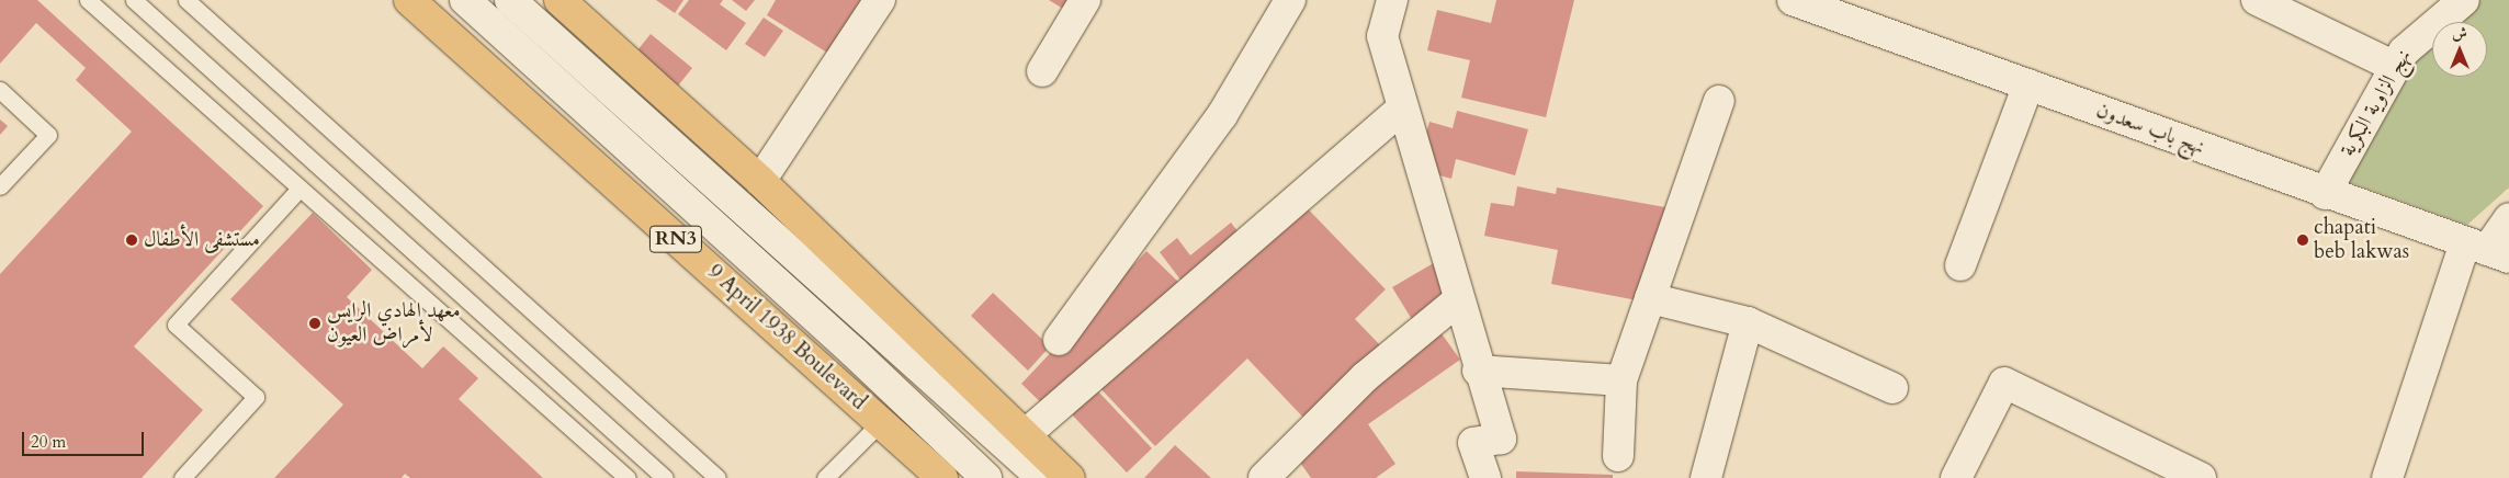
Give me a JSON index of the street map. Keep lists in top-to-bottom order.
{
  "streets": {
    "main road": ["RN3", "9 April 1938 Boulevard"],
    "street": ["نهج الزاوية البكرية", "نهج باب سعدون"]
  },
  "crossings": [
    ["نهج الزاوية البكرية", "نهج باب سعدون"]
  ],
  "places": ["مستشفى الأطفال", "chapati beb lakwas", "معهد الهادي الرايس لأمراض العيون"],
  "scale_bar": "20 m",
  "north": "top"
}
